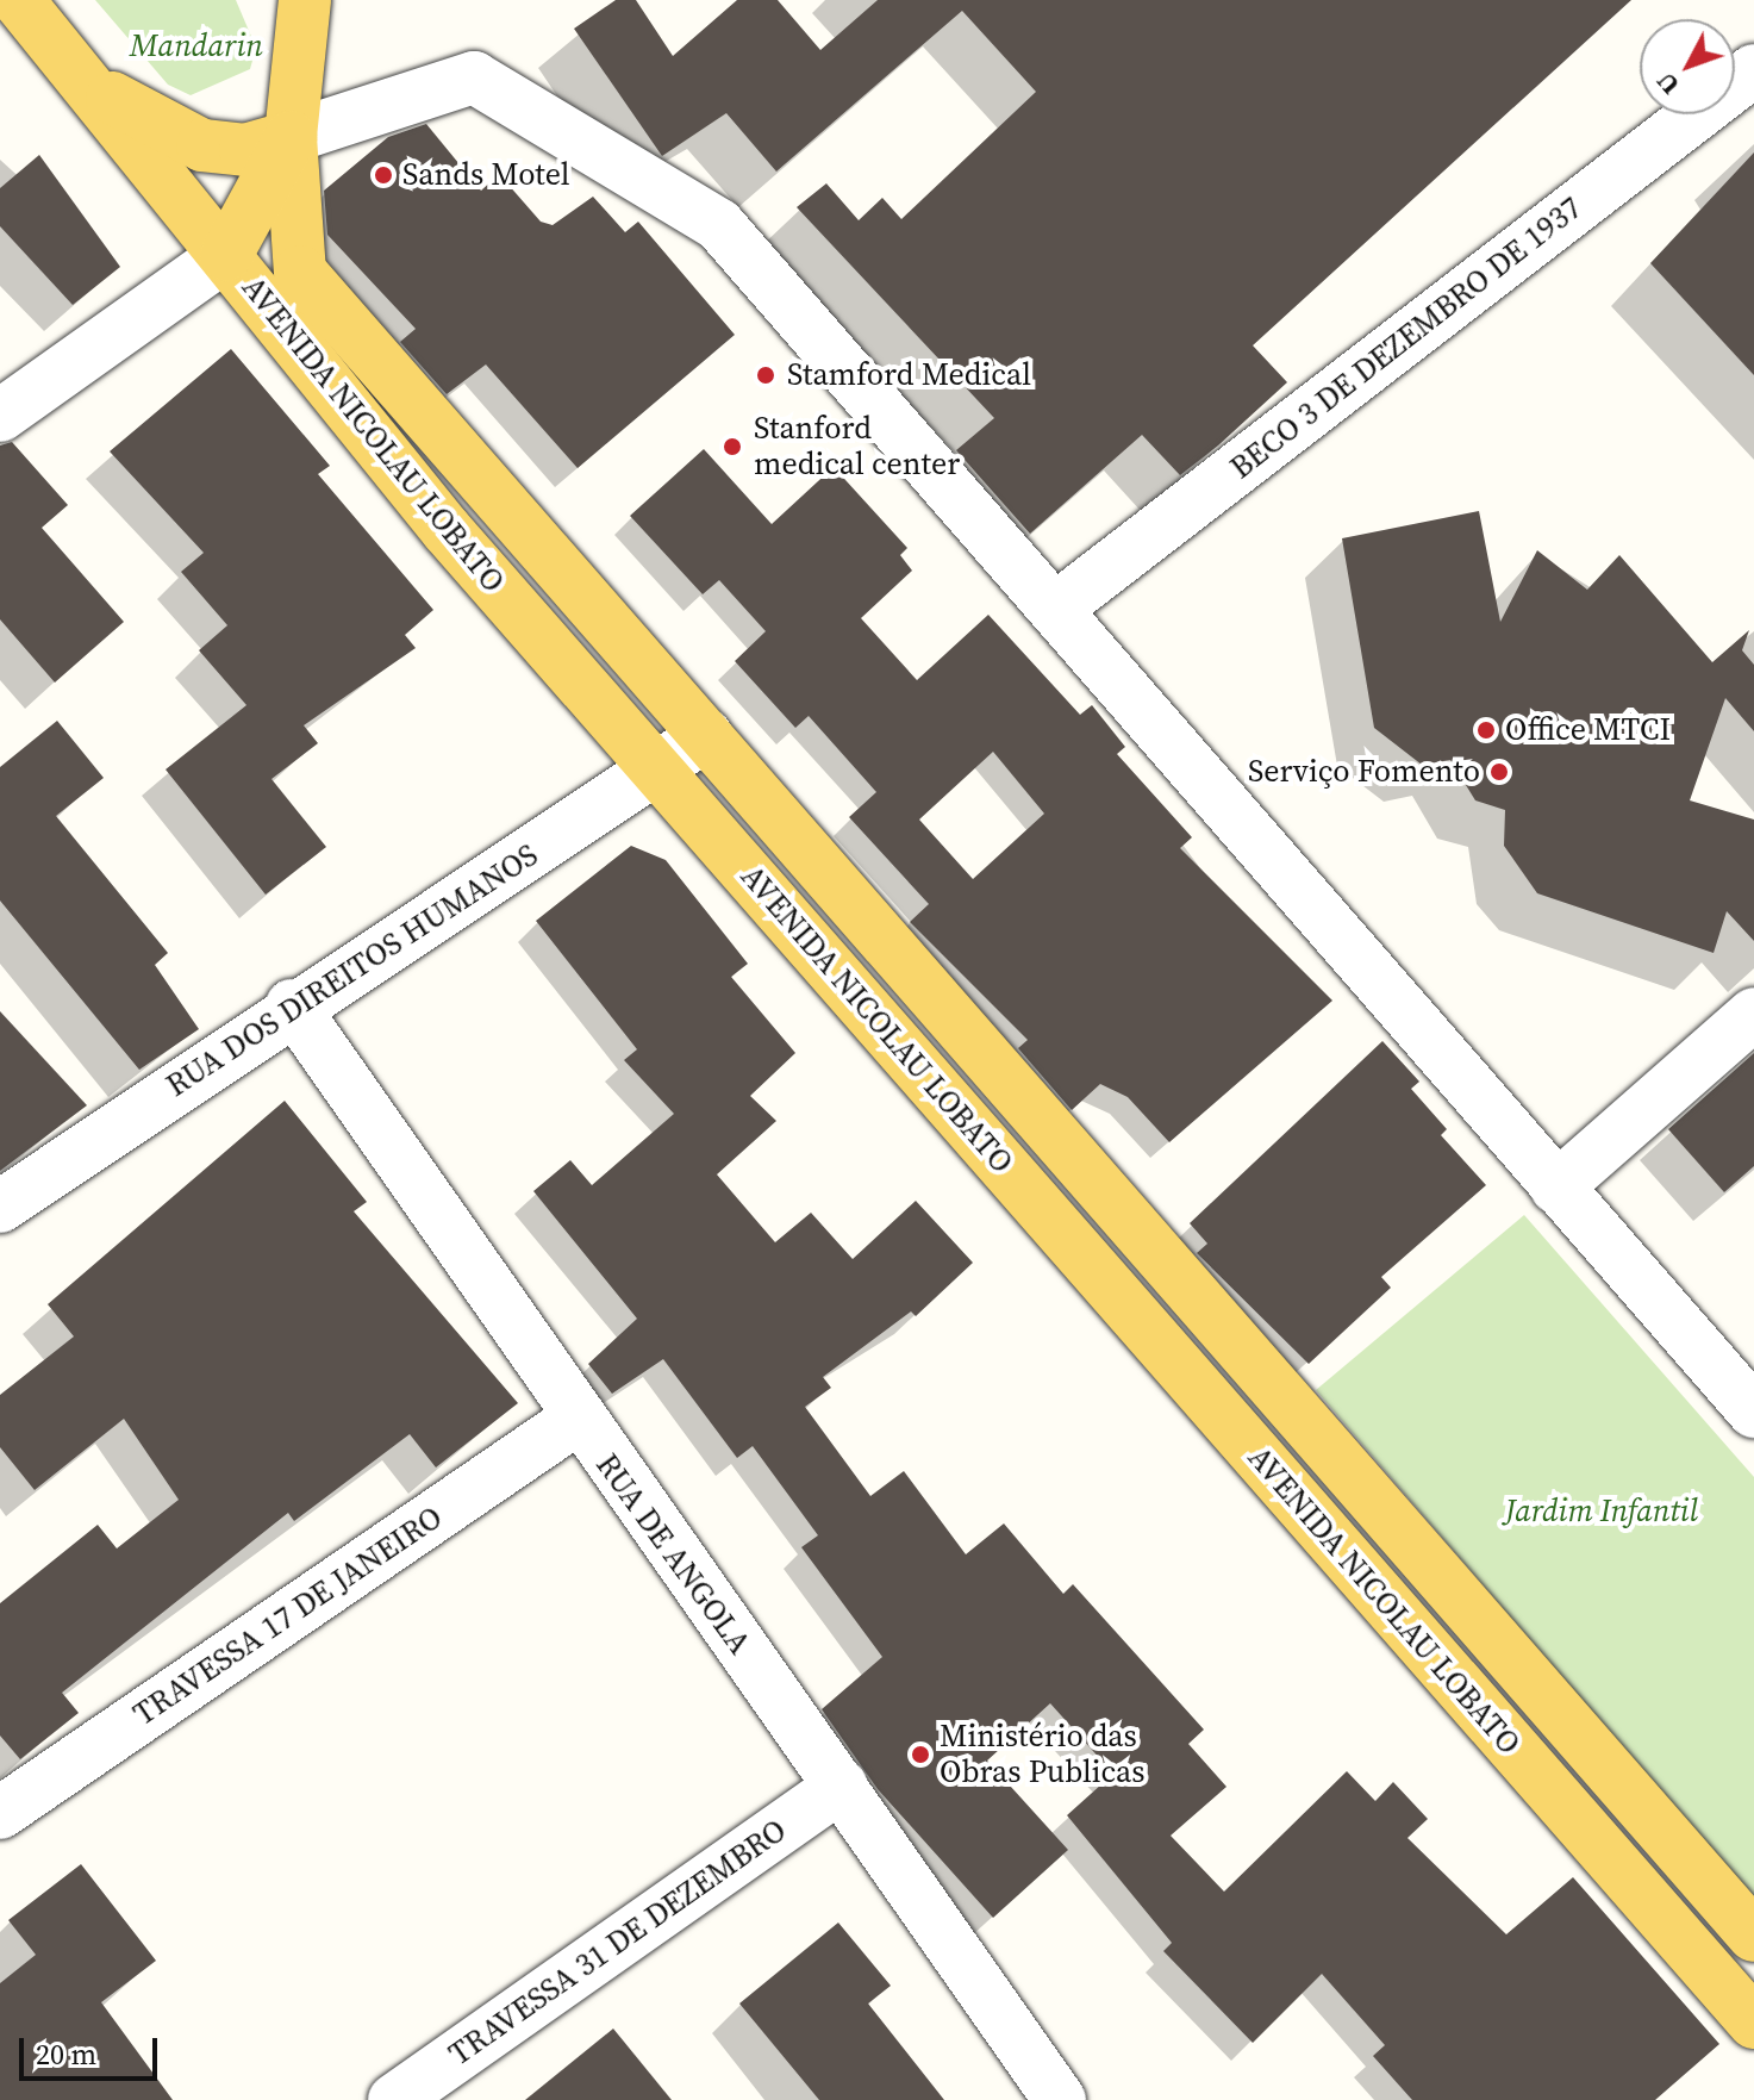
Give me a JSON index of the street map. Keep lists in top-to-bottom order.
{
  "streets": {
    "main road": ["AVENIDA NICOLAU LOBATO"],
    "street": [
      "BECO 3 DE DEZEMBRO DE 1937",
      "RUA DOS DIREITOS HUMANOS",
      "RUA DE ANGOLA",
      "TRAVESSA 17 DE JANEIRO",
      "TRAVESSA 31 DE DEZEMBRO"
    ]
  },
  "crossings": [
    ["AVENIDA NICOLAU LOBATO", "RUA DOS DIREITOS HUMANOS"],
    ["RUA DOS DIREITOS HUMANOS", "RUA DE ANGOLA"],
    ["RUA DE ANGOLA", "TRAVESSA 17 DE JANEIRO"],
    ["RUA DE ANGOLA", "TRAVESSA 31 DE DEZEMBRO"]
  ],
  "parks": ["Mandarin", "Jardim Infantil"],
  "places": [
    "Sands Motel",
    "Stamford Medical",
    "Stanford medical center",
    "Office MTCI",
    "Serviço Fomento",
    "Ministério das Obras Publicas"
  ],
  "scale_bar": "20 m",
  "north": "bottom left"
}
